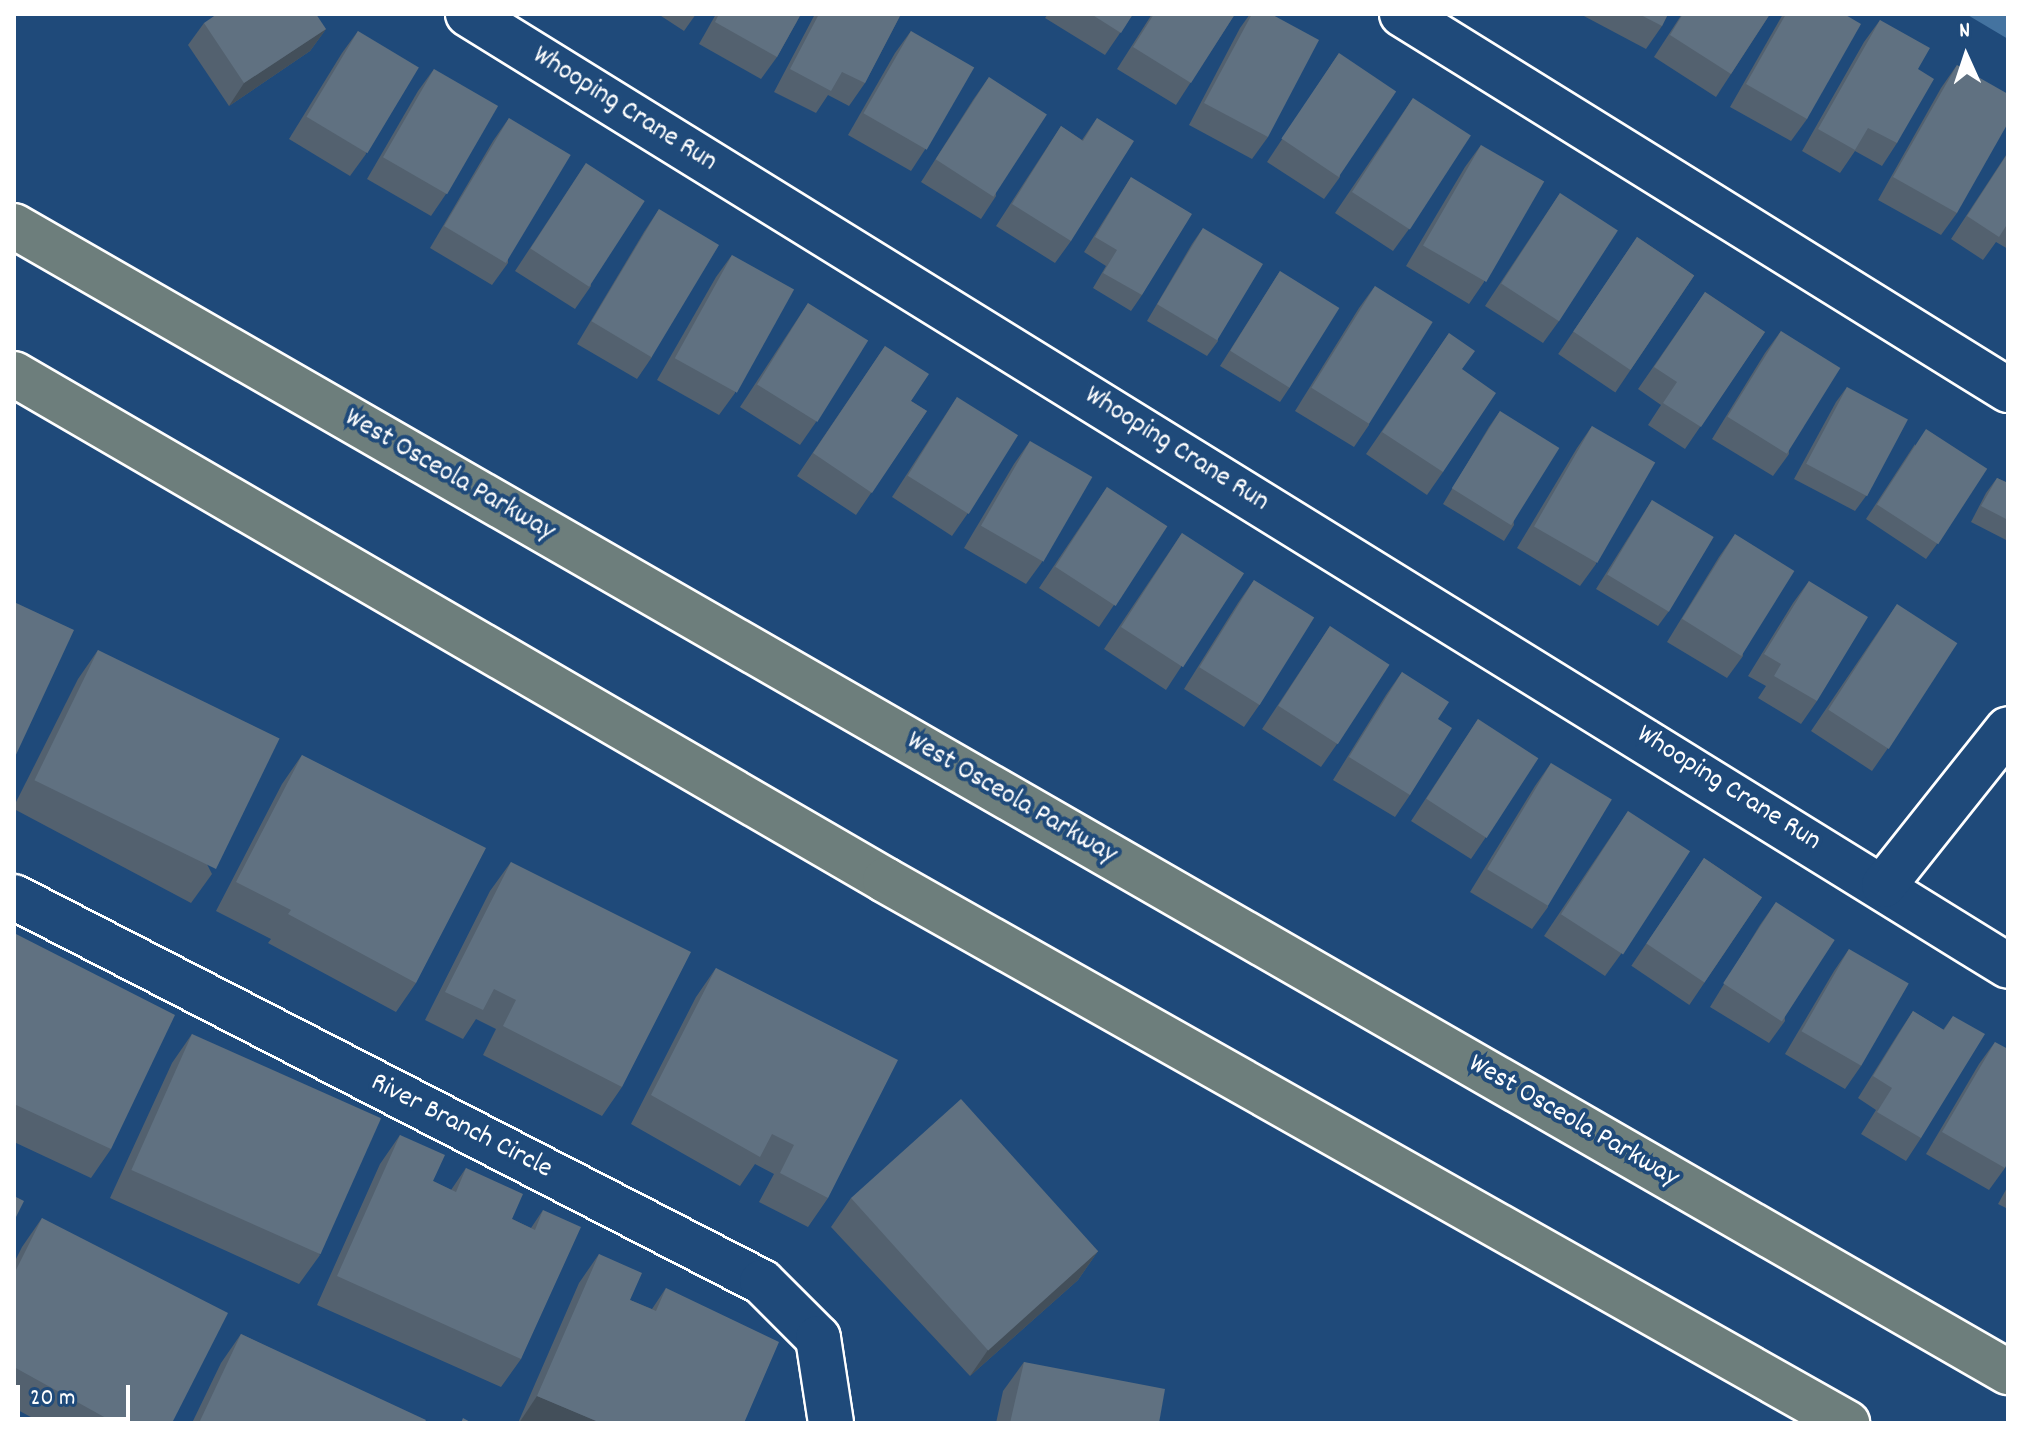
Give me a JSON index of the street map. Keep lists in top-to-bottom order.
{
  "streets": {
    "main road": ["West Osceola Parkway"],
    "street": ["Whooping Crane Run", "River Branch Circle"]
  },
  "scale_bar": "20 m",
  "north": "top"
}
